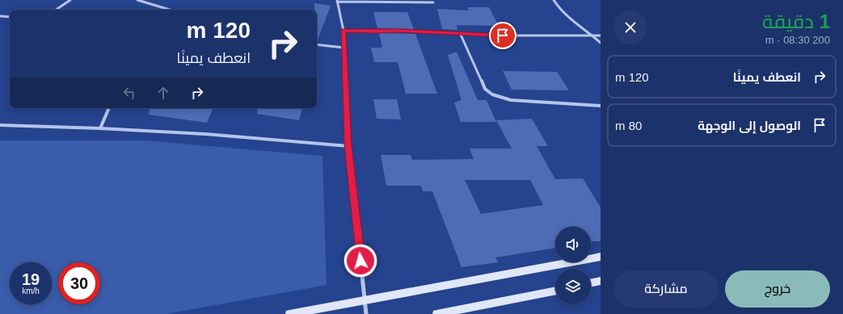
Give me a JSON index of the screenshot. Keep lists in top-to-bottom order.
{
  "page": {
    "heading": ["1 دقيقة", "200 m · 08:30"],
    "turn": ["120 m", "انعطف يمينًا"],
    "list": [
      {
        "name": "انعطف يمينًا",
        "value": "120 m"
      },
      {
        "name": "الوصول إلى الوجهة",
        "value": "80 m"
      }
    ],
    "speed": "19 km/h",
    "limit": "30",
    "buttons": ["خروج", "مشاركة"]
  }
}
